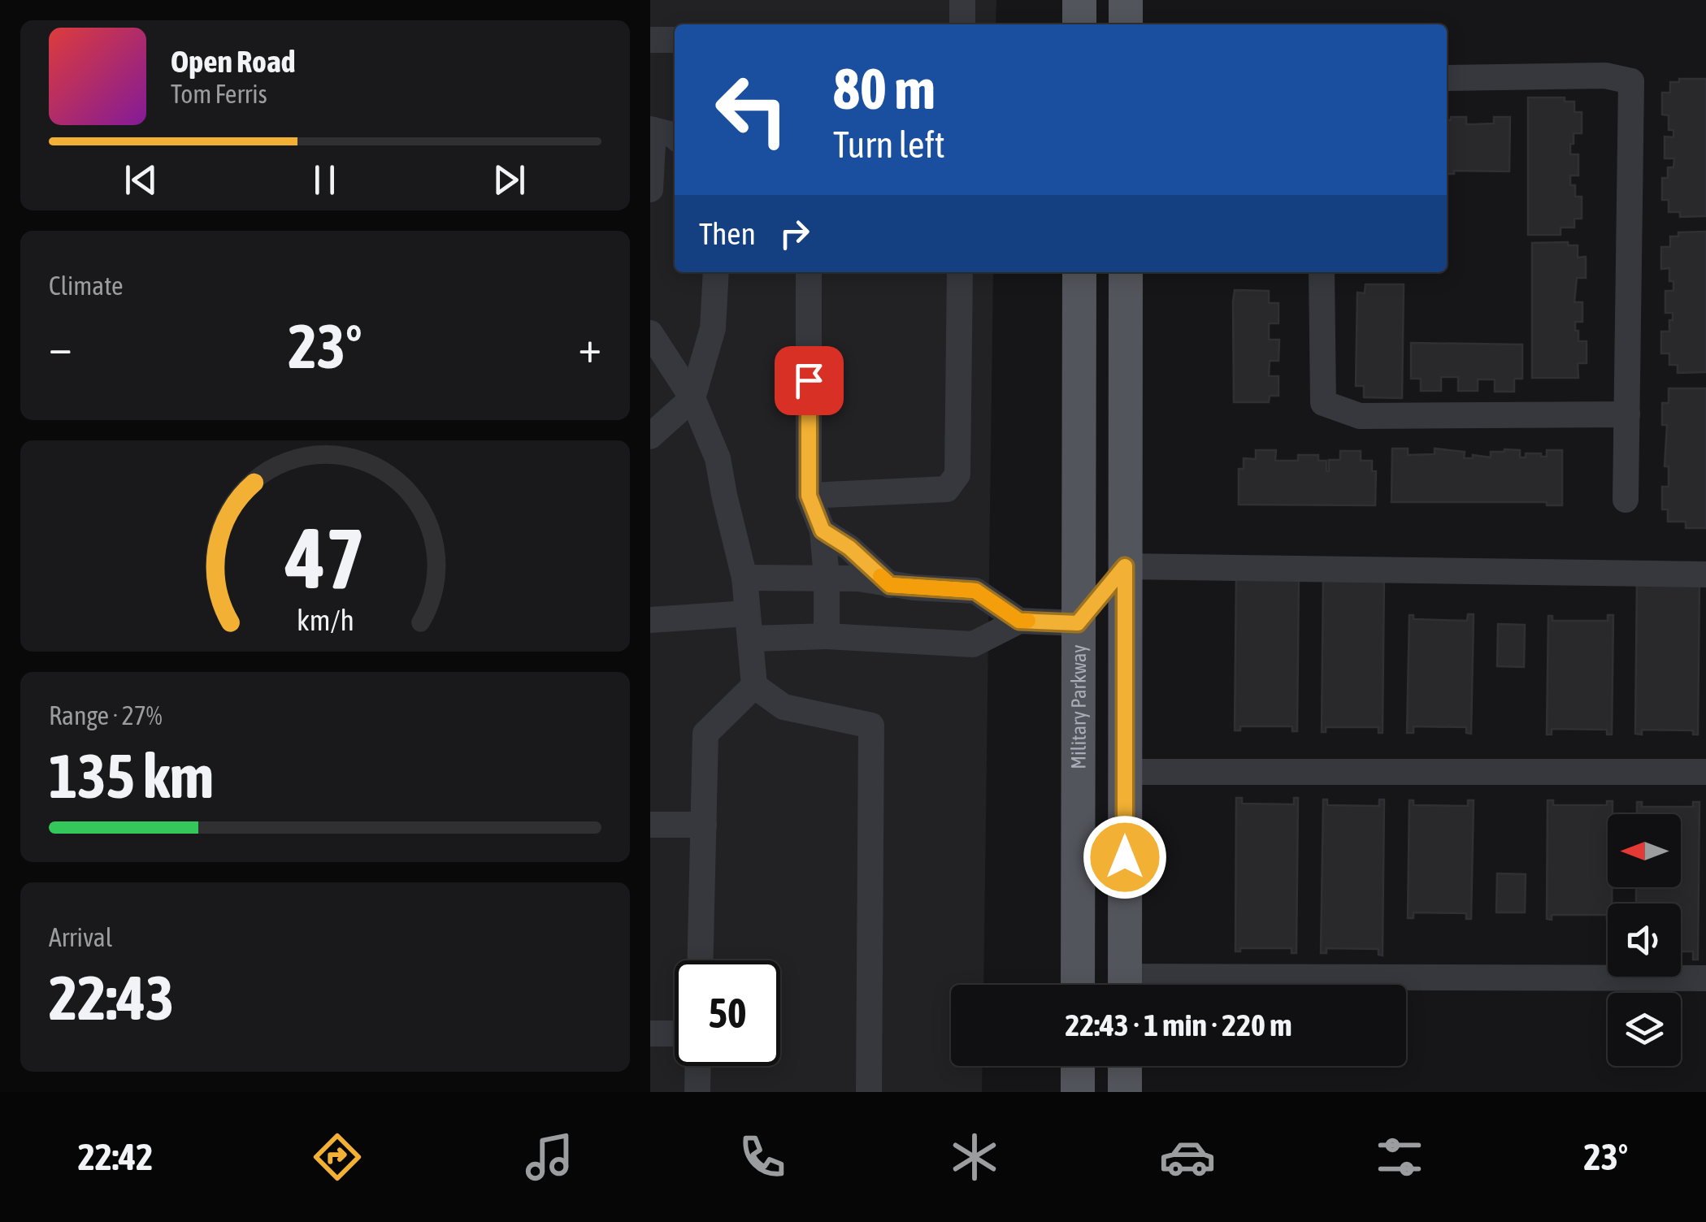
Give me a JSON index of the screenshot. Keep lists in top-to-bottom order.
{
  "streets": {
    "main road": ["Military Parkway"]
  },
  "north": "left",
  "page": {
    "turn": ["80 m", "Turn left"],
    "song": ["Open Road", "Tom Ferris"],
    "then": "Then",
    "tile": [
      "Climate",
      ["Range · 27%", "135 km"],
      ["Arrival", "22:43"]
    ],
    "heat": ["−", "23°", "+"],
    "limit": "50",
    "trip": "22:43 · 1 min · 220 m",
    "tabs": ["22:42", "23°"],
    "gauge": ["47", "km/h"]
  }
}
